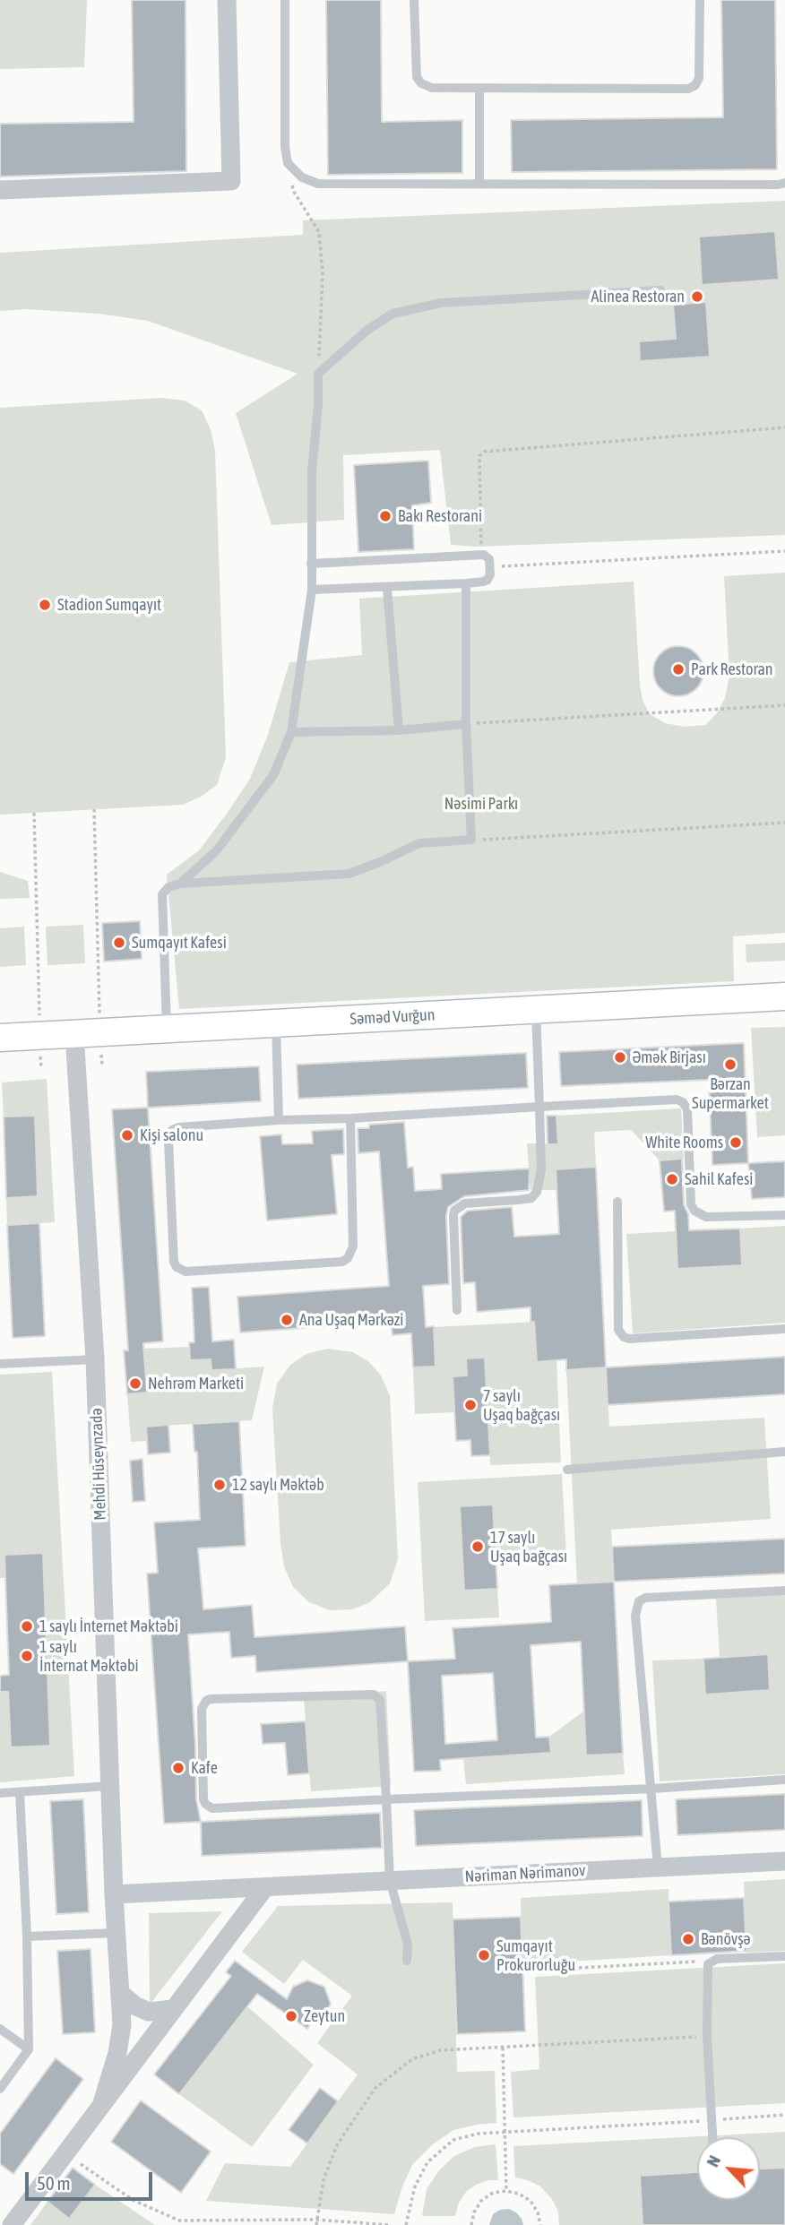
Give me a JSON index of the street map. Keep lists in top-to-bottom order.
{
  "streets": {
    "main road": ["Səməd Vurğun"],
    "street": ["Mehdi Hüseynzadə", "Nəriman Nərimanov"]
  },
  "crossings": [
    ["Səməd Vurğun", "Mehdi Hüseynzadə"],
    ["Mehdi Hüseynzadə", "Nəriman Nərimanov"]
  ],
  "parks": ["Nəsimi Parkı"],
  "places": [
    "Alinea Restoran",
    "Bakı Restorani",
    "Stadion Sumqayıt",
    "Park Restoran",
    "Sumqayıt Kafesi",
    "Əmək Birjası",
    "Bərzan Supermarket",
    "Kişi salonu",
    "White Rooms",
    "Sahil Kafesi",
    "Ana Uşaq Mərkəzi",
    "Nehrəm Marketi",
    "7 saylı Uşaq bağçası",
    "12 saylı Məktəb",
    "17 saylı Uşaq bağçası",
    "1 saylı İnternet Məktəbi",
    "1 saylı İnternat Məktəbi",
    "Kafe",
    "Bənövşə",
    "Sumqayıt Prokurorluğu",
    "Zeytun"
  ],
  "scale_bar": "50 m",
  "north": "top left"
}
